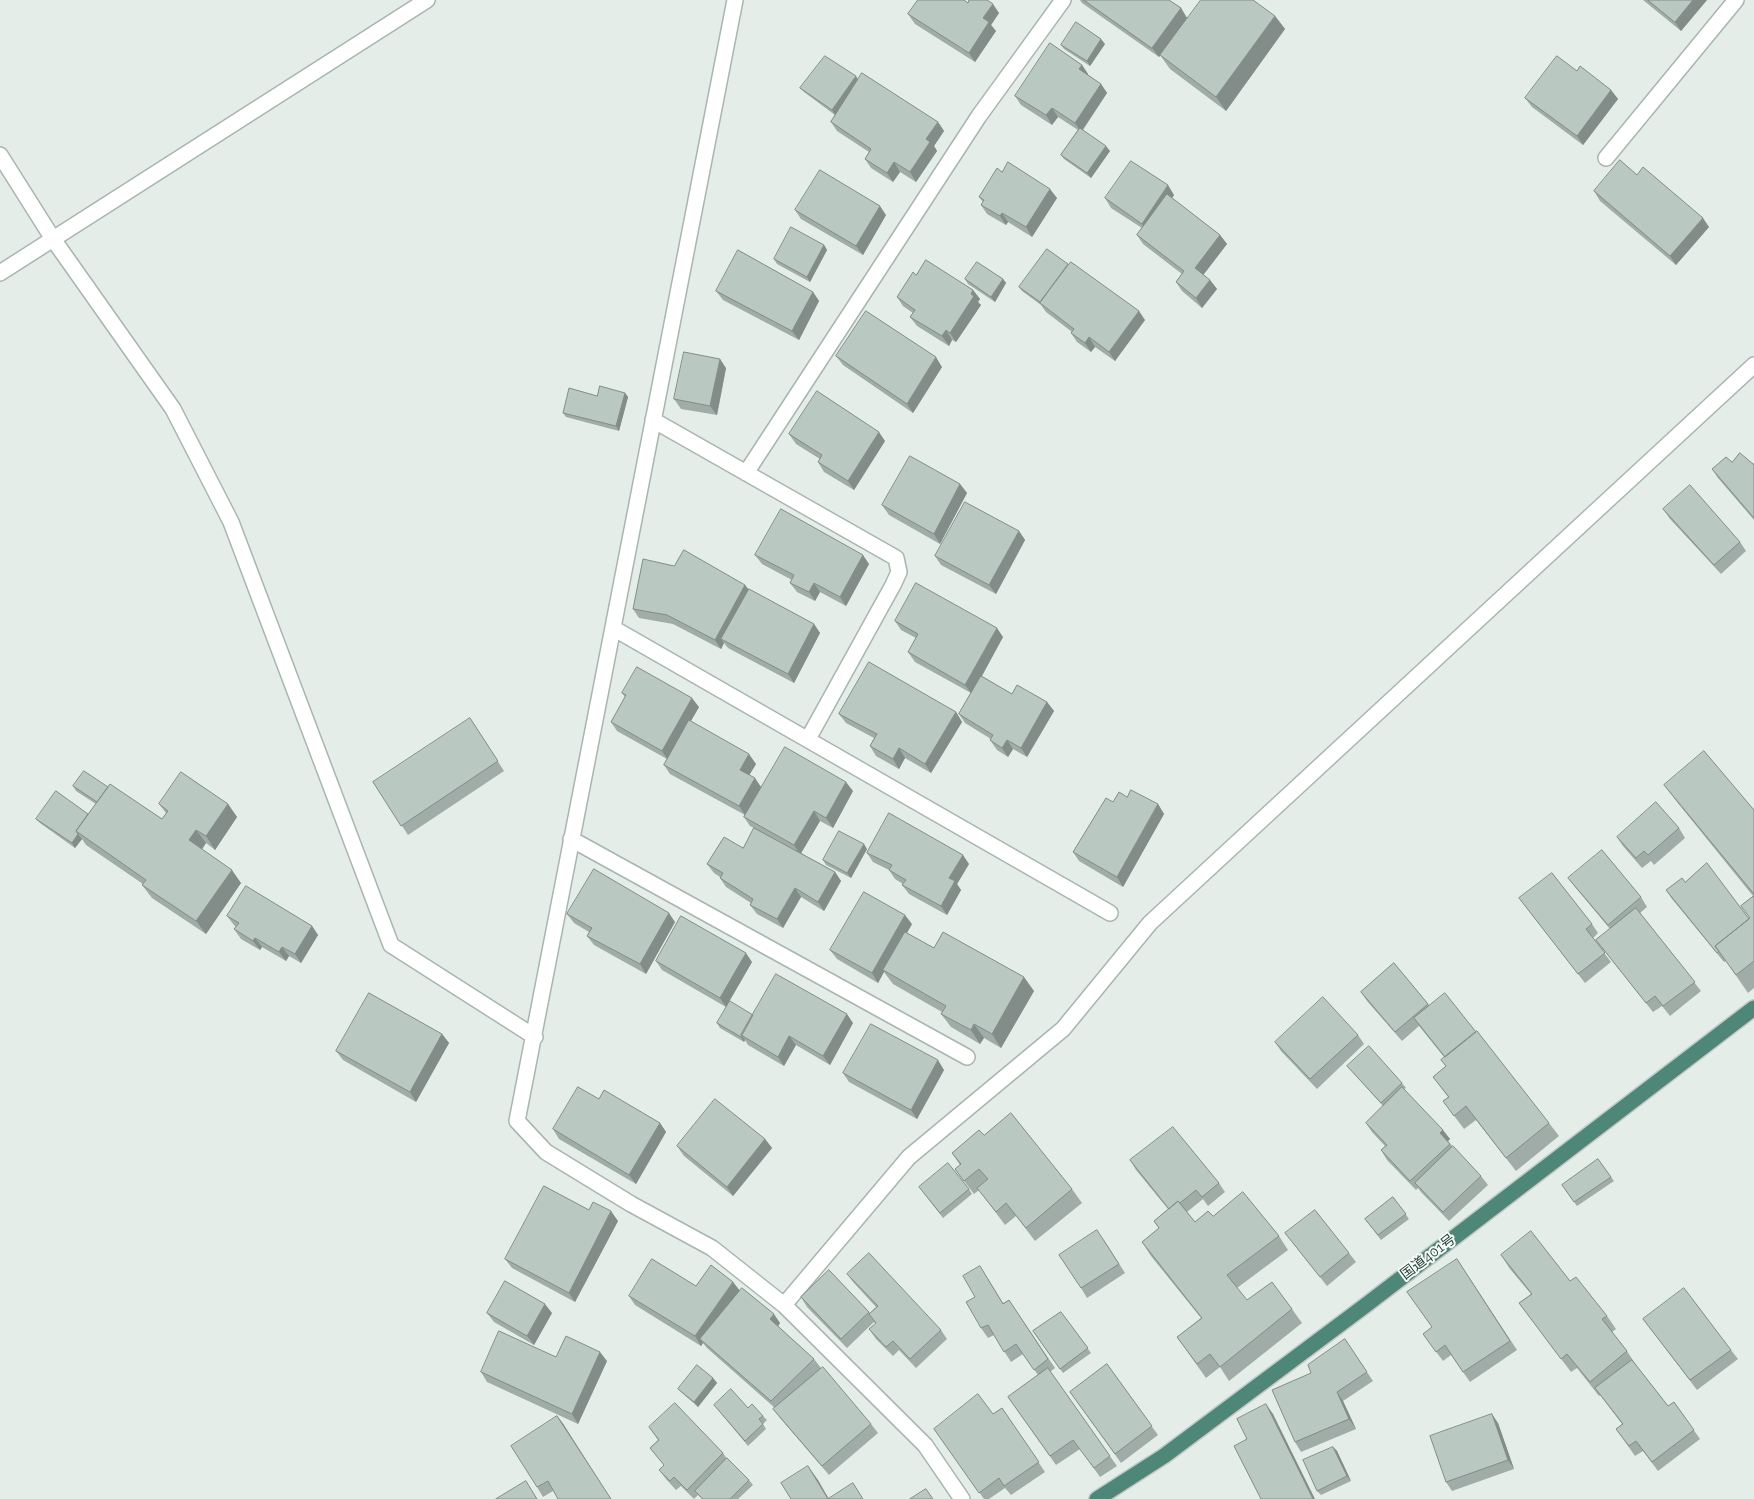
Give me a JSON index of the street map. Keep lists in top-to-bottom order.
{
  "streets": {
    "highway": ["国道401号"]
  }
}
